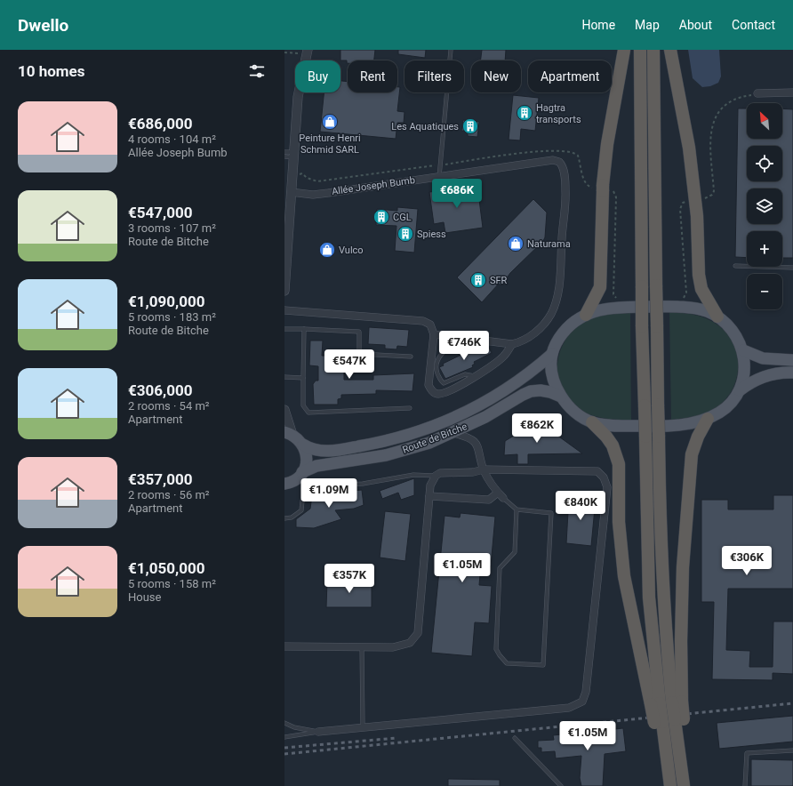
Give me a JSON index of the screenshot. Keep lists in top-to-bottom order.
{
  "streets": {
    "main road": ["Route de Bitche"],
    "street": ["Allée Joseph Bumb"]
  },
  "places": {
    "building": [
      "Hagtra transports",
      "Les Aquatiques",
      "CGL",
      "Spiess",
      "SFR"
    ],
    "shop": ["Peinture Henri Schmid SARL", "Naturama", "Vulco"]
  },
  "north": "top left",
  "page": {
    "header": "Dwello",
    "nav": [
      "Home",
      "Map",
      "About",
      "Contact"
    ],
    "heading": "10 homes",
    "chip": [
      "Buy",
      "Rent",
      "Filters",
      "New",
      "Apartment"
    ],
    "list": [
      {
        "name": "€686,000",
        "note": "4 rooms · 104 m² · Allée Joseph Bumb"
      },
      {
        "name": "€547,000",
        "note": "3 rooms · 107 m² · Route de Bitche"
      },
      {
        "name": "€1,090,000",
        "note": "5 rooms · 183 m² · Route de Bitche"
      },
      {
        "name": "€306,000",
        "note": "2 rooms · 54 m² · Apartment"
      },
      {
        "name": "€357,000",
        "note": "2 rooms · 56 m² · Apartment"
      },
      {
        "name": "€1,050,000",
        "note": "5 rooms · 158 m² · House"
      }
    ],
    "map_buttons": ["+", "−"],
    "price": [
      "€686K",
      "€746K",
      "€547K",
      "€862K",
      "€1.09M",
      "€840K",
      "€306K",
      "€1.05M",
      "€357K",
      "€1.05M"
    ]
  }
}
